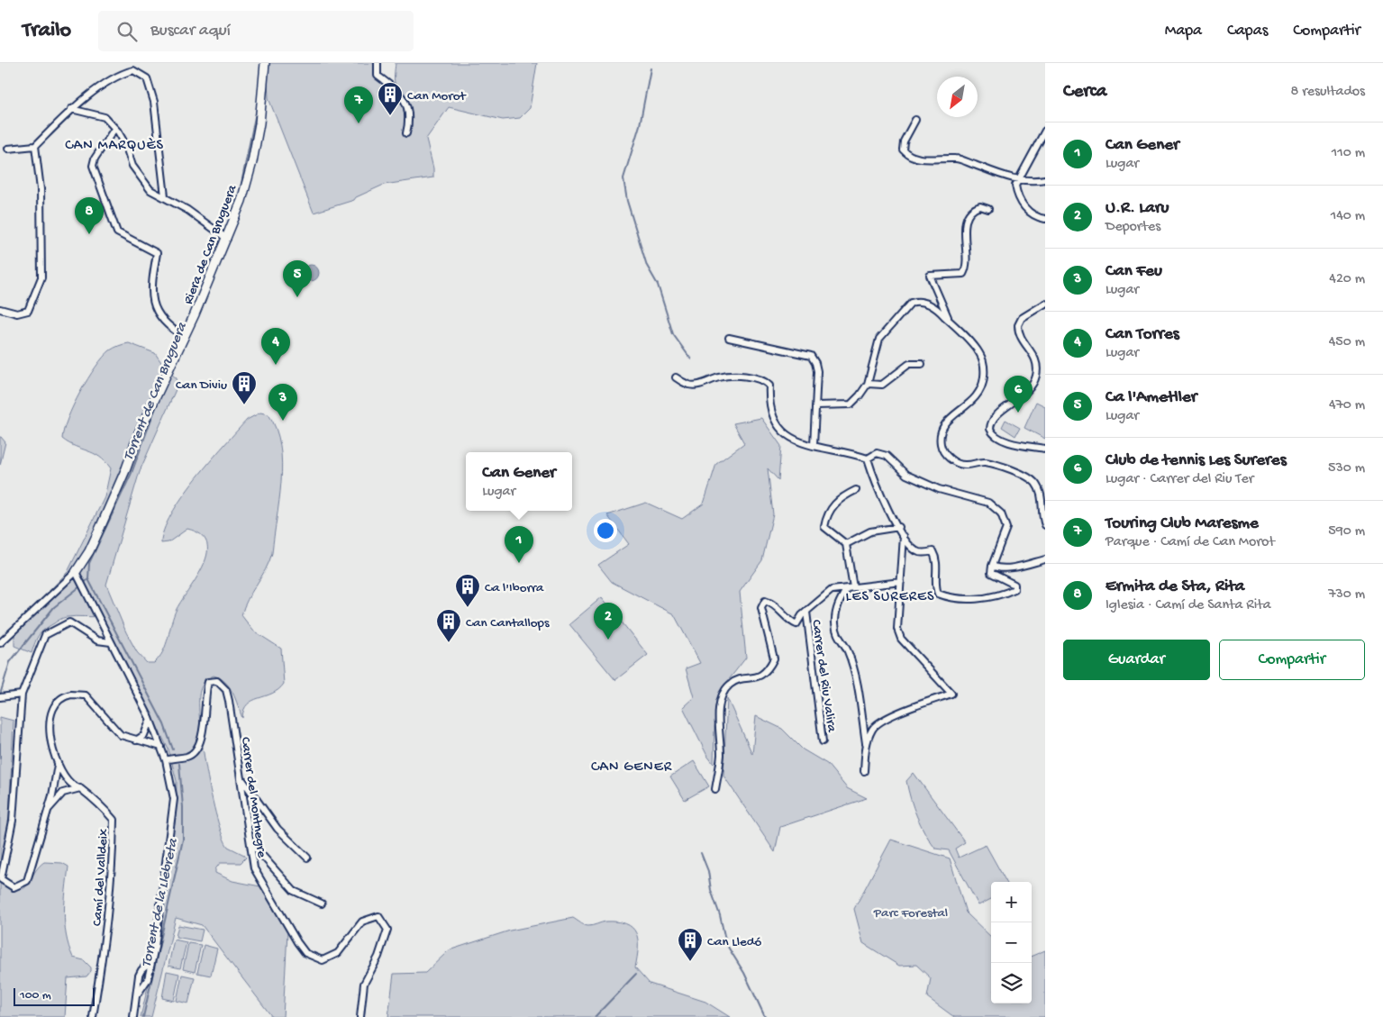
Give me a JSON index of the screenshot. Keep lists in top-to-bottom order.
{
  "streets": {
    "street": [
      "Riera de Can Bruguera",
      "Carrer del Riu Valira",
      "Carrer del Montnegre",
      "Camí del Valldeix"
    ]
  },
  "districts": ["CAN MARQUÈS", "LES SURERES", "CAN GENER"],
  "water": ["Torrent de Can Bruguera", "Torrent de la Llebreta"],
  "parks": ["Parc Forestal"],
  "places": {
    "building": [
      "Can Morot",
      "Can Diviu",
      "Ca l'Iborra",
      "Can Cantallops",
      "Can Lledó"
    ]
  },
  "scale_bar": "100 m",
  "north": "bottom left",
  "page": {
    "header": "Trailo",
    "search": "Buscar aquí",
    "nav": ["Mapa", "Capas", "Compartir"],
    "heading": ["Cerca", "8 resultados"],
    "pins": [
      "7",
      "8",
      "5",
      "4",
      "6",
      "3",
      "1",
      "2"
    ],
    "list": [
      {
        "mark": "1",
        "name": "Can Gener",
        "note": "Lugar",
        "value": "110 m"
      },
      {
        "mark": "2",
        "name": "U.R. Laru",
        "note": "Deportes",
        "value": "140 m"
      },
      {
        "mark": "3",
        "name": "Can Feu",
        "note": "Lugar",
        "value": "420 m"
      },
      {
        "mark": "4",
        "name": "Can Torres",
        "note": "Lugar",
        "value": "450 m"
      },
      {
        "mark": "5",
        "name": "Ca l'Ametller",
        "note": "Lugar",
        "value": "470 m"
      },
      {
        "mark": "6",
        "name": "Club de tennis Les Sureres",
        "note": "Lugar · Carrer del Riu Ter",
        "value": "530 m"
      },
      {
        "mark": "7",
        "name": "Touring Club Maresme",
        "note": "Parque · Camí de Can Morot",
        "value": "590 m"
      },
      {
        "mark": "8",
        "name": "Ermita de Sta, Rita",
        "note": "Iglesia · Camí de Santa Rita",
        "value": "730 m"
      }
    ],
    "popup": ["Can Gener", "Lugar"],
    "buttons": ["Guardar", "Compartir"],
    "map_buttons": ["+", "−"],
    "scale": "100 m"
  }
}
